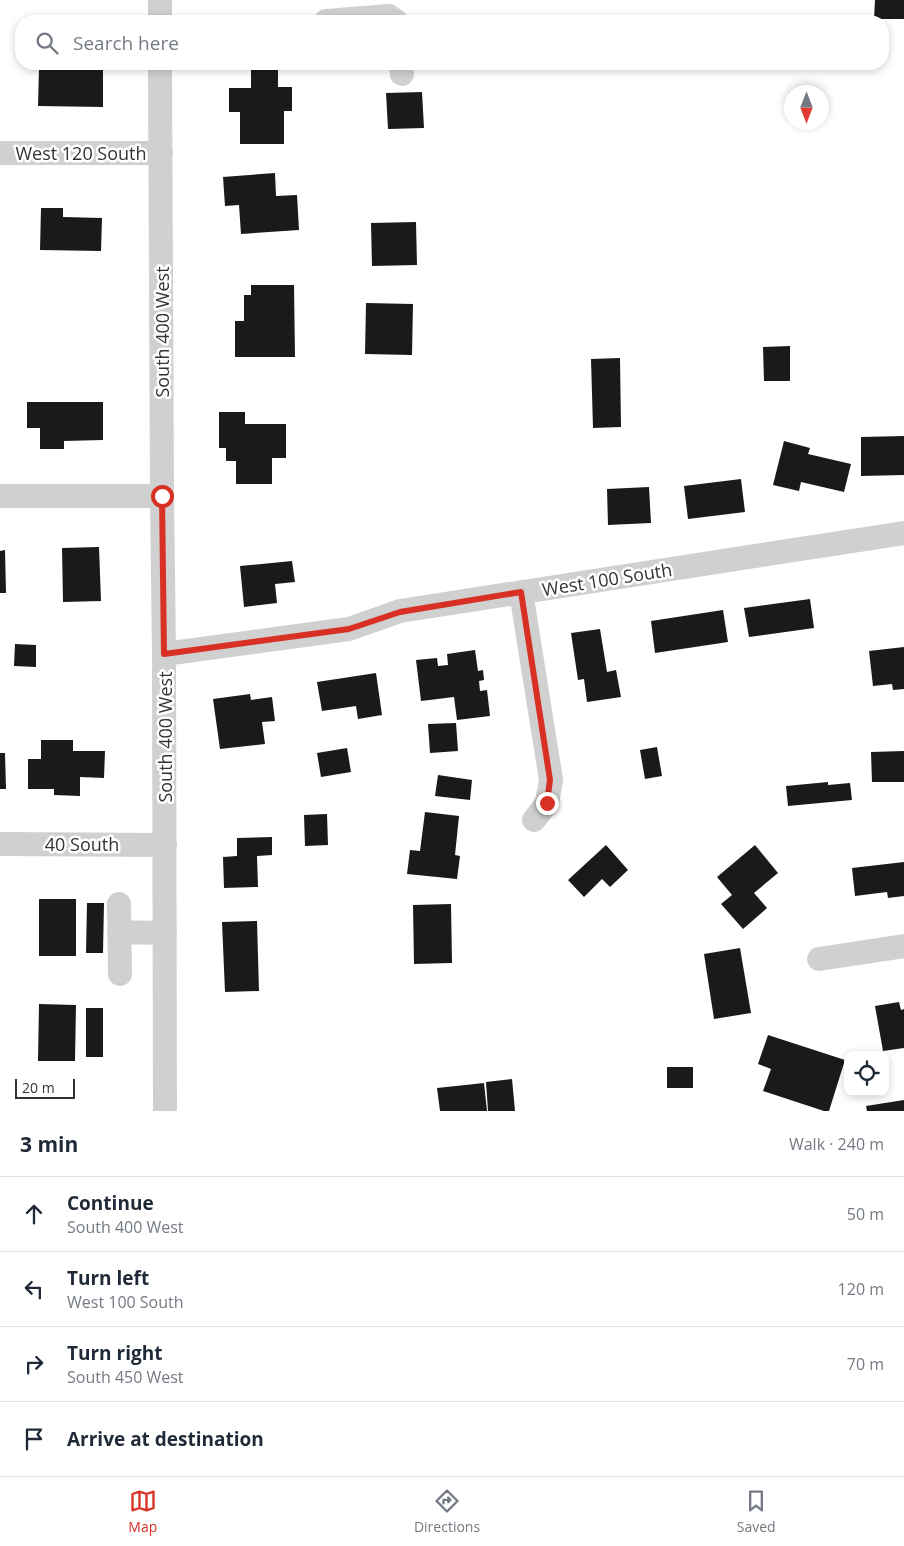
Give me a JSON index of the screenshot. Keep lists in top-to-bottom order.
{
  "streets": {
    "street": [
      "West 120 South",
      "South 400 West",
      "West 100 South",
      "40 South"
    ]
  },
  "crossings": [
    ["West 120 South", "South 400 West"],
    ["South 400 West", "West 100 South"],
    ["South 400 West", "40 South"]
  ],
  "scale_bar": "20 m",
  "north": "bottom",
  "page": {
    "search": "Search here",
    "scale": "20 m",
    "heading": ["3 min", "Walk · 240 m"],
    "list": [
      ["Continue", "South 400 West", "50 m"],
      ["Turn left", "West 100 South", "120 m"],
      ["Turn right", "South 450 West", "70 m"],
      "Arrive at destination"
    ],
    "nav": ["Map", "Directions", "Saved"]
  }
}
